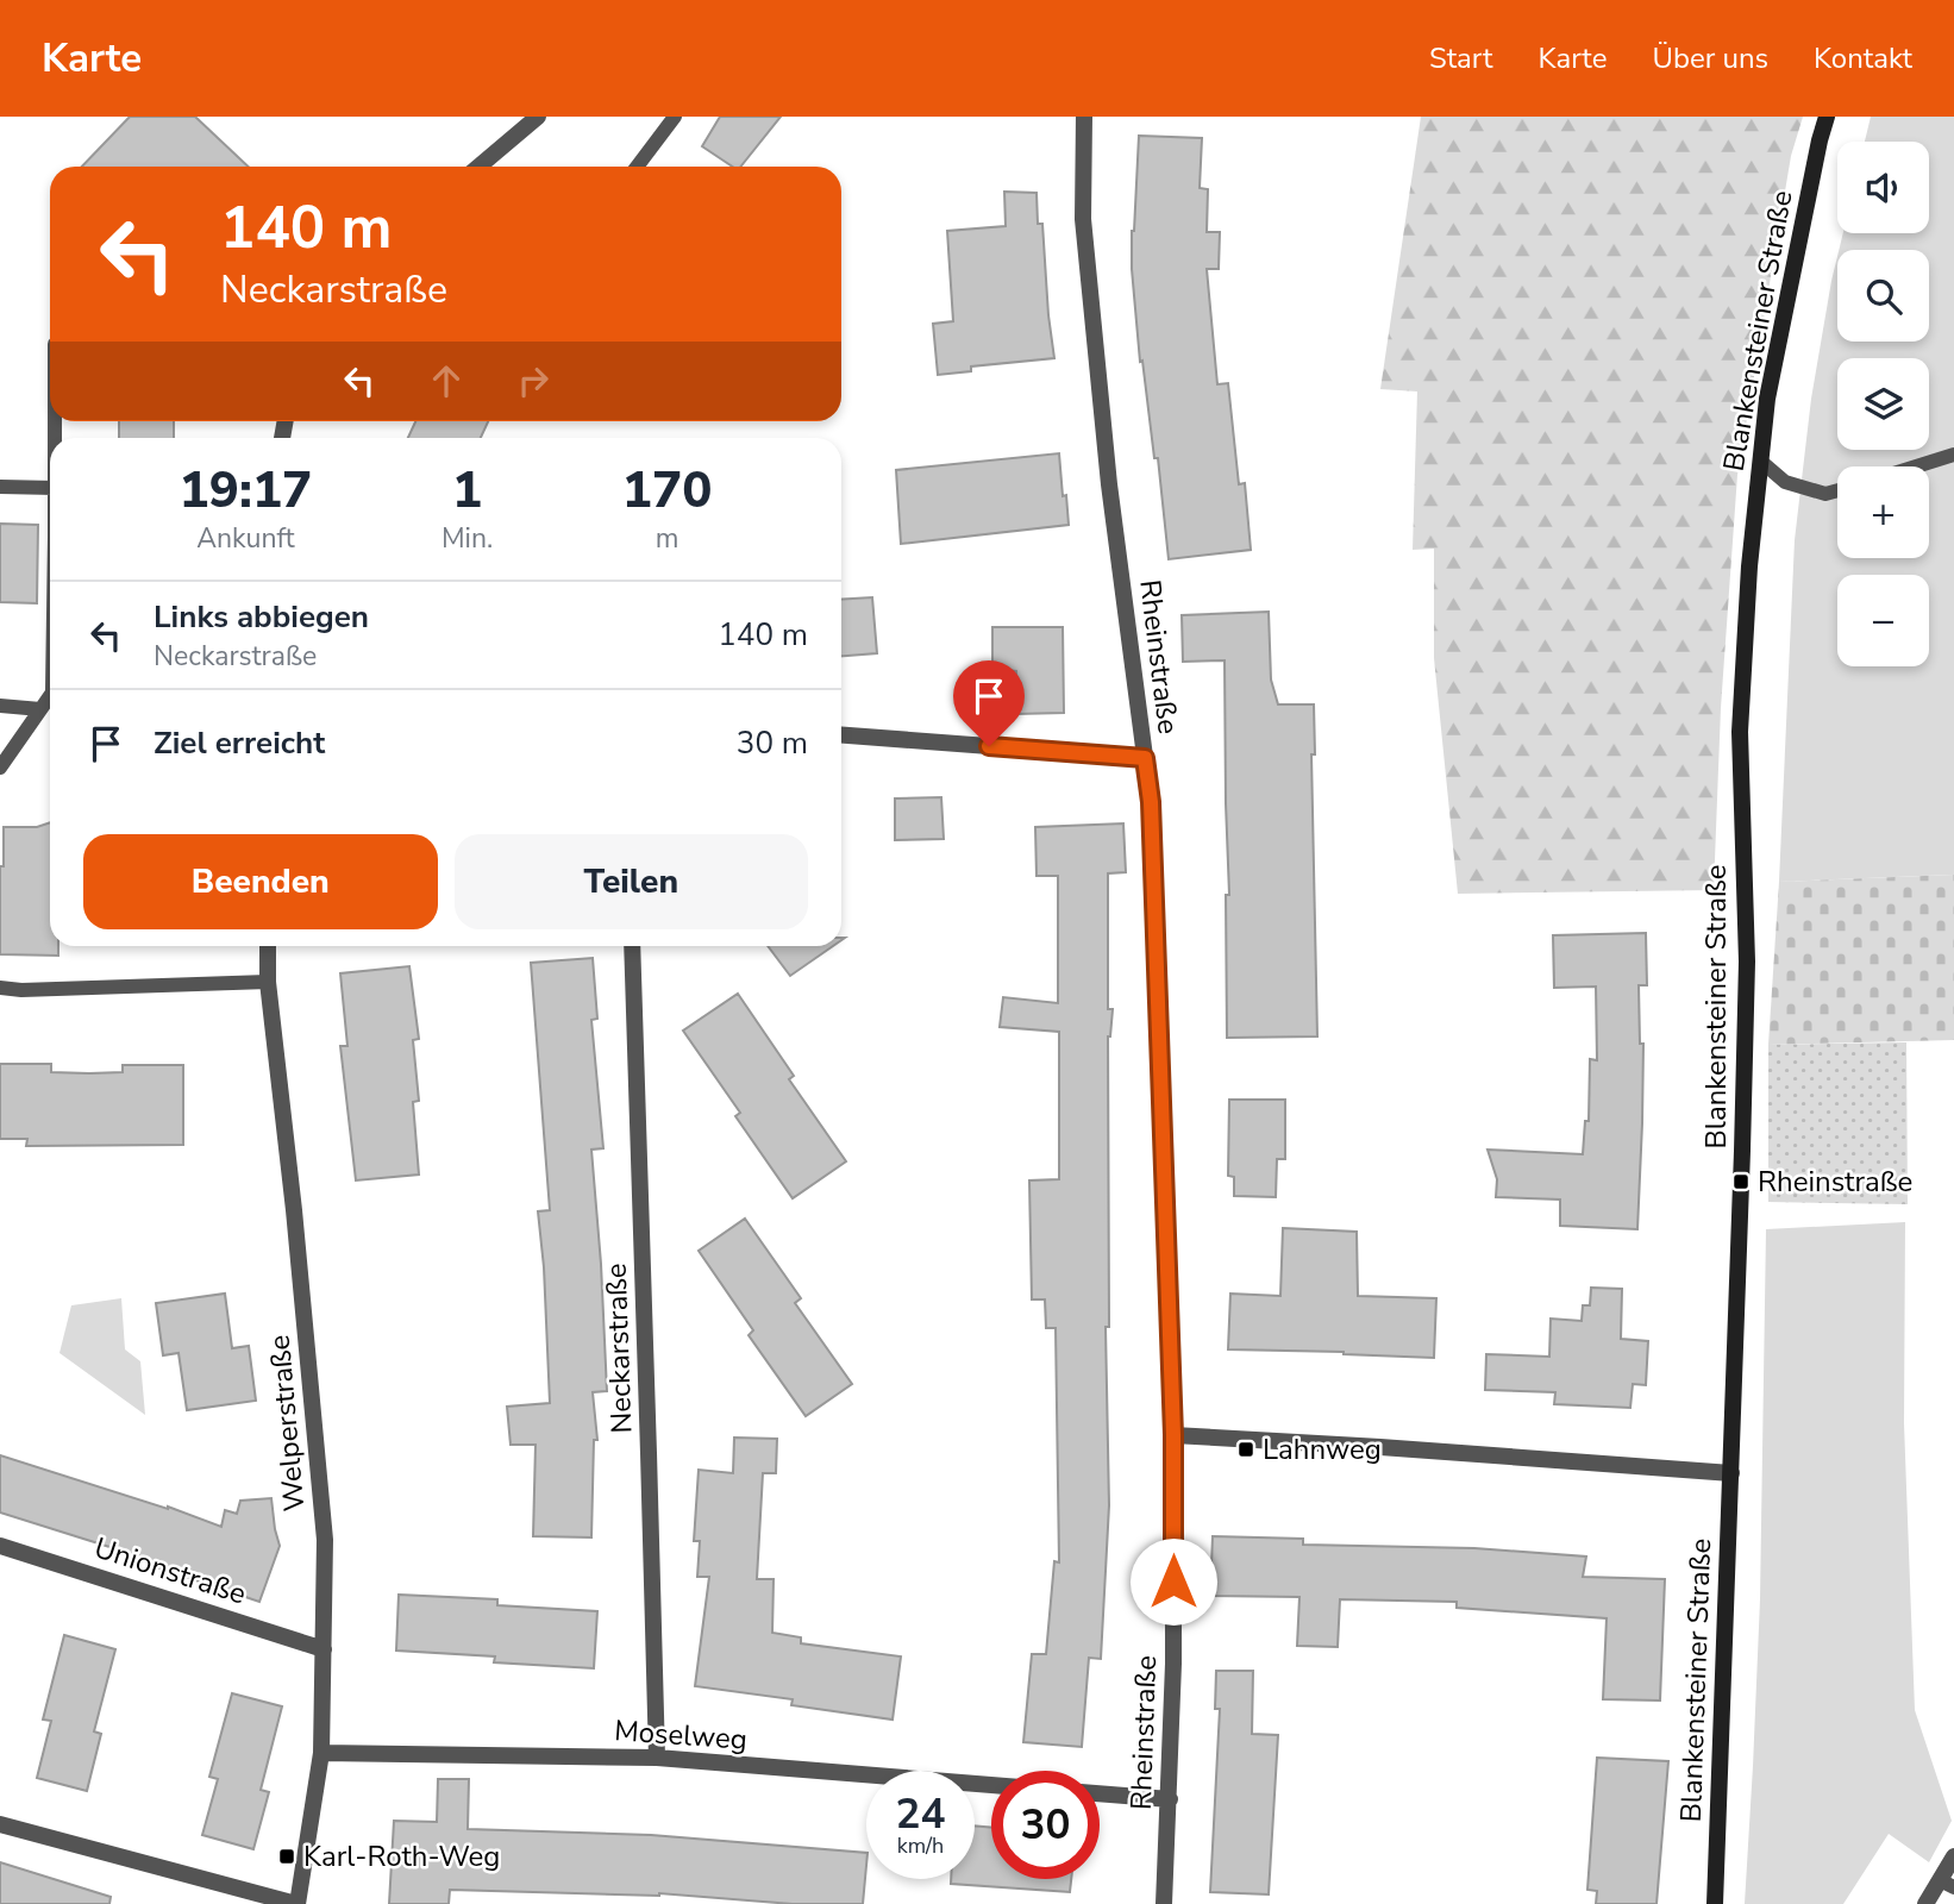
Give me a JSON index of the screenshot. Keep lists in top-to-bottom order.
{
  "streets": {
    "main road": ["Blankensteiner Straße"],
    "street": [
      "Rheinstraße",
      "Neckarstraße",
      "Welperstraße",
      "Unionstraße",
      "Moselweg"
    ]
  },
  "crossings": [
    ["Neckarstraße", "Moselweg"],
    ["Welperstraße", "Unionstraße"],
    ["Welperstraße", "Moselweg"]
  ],
  "places": {
    "transit": ["Rheinstraße", "Lahnweg", "Karl-Roth-Weg"]
  },
  "page": {
    "header": "Karte",
    "nav": [
      "Start",
      "Karte",
      "Über uns",
      "Kontakt"
    ],
    "map_buttons": ["+", "−"],
    "turn": ["140 m", "Neckarstraße"],
    "eta": [
      "19:17",
      "Ankunft",
      "1",
      "Min.",
      "170",
      "m"
    ],
    "list": [
      {
        "name": "Links abbiegen",
        "note": "Neckarstraße",
        "value": "140 m"
      },
      {
        "name": "Ziel erreicht",
        "value": "30 m"
      }
    ],
    "buttons": ["Beenden", "Teilen"],
    "speed": "24 km/h",
    "limit": "30"
  }
}
